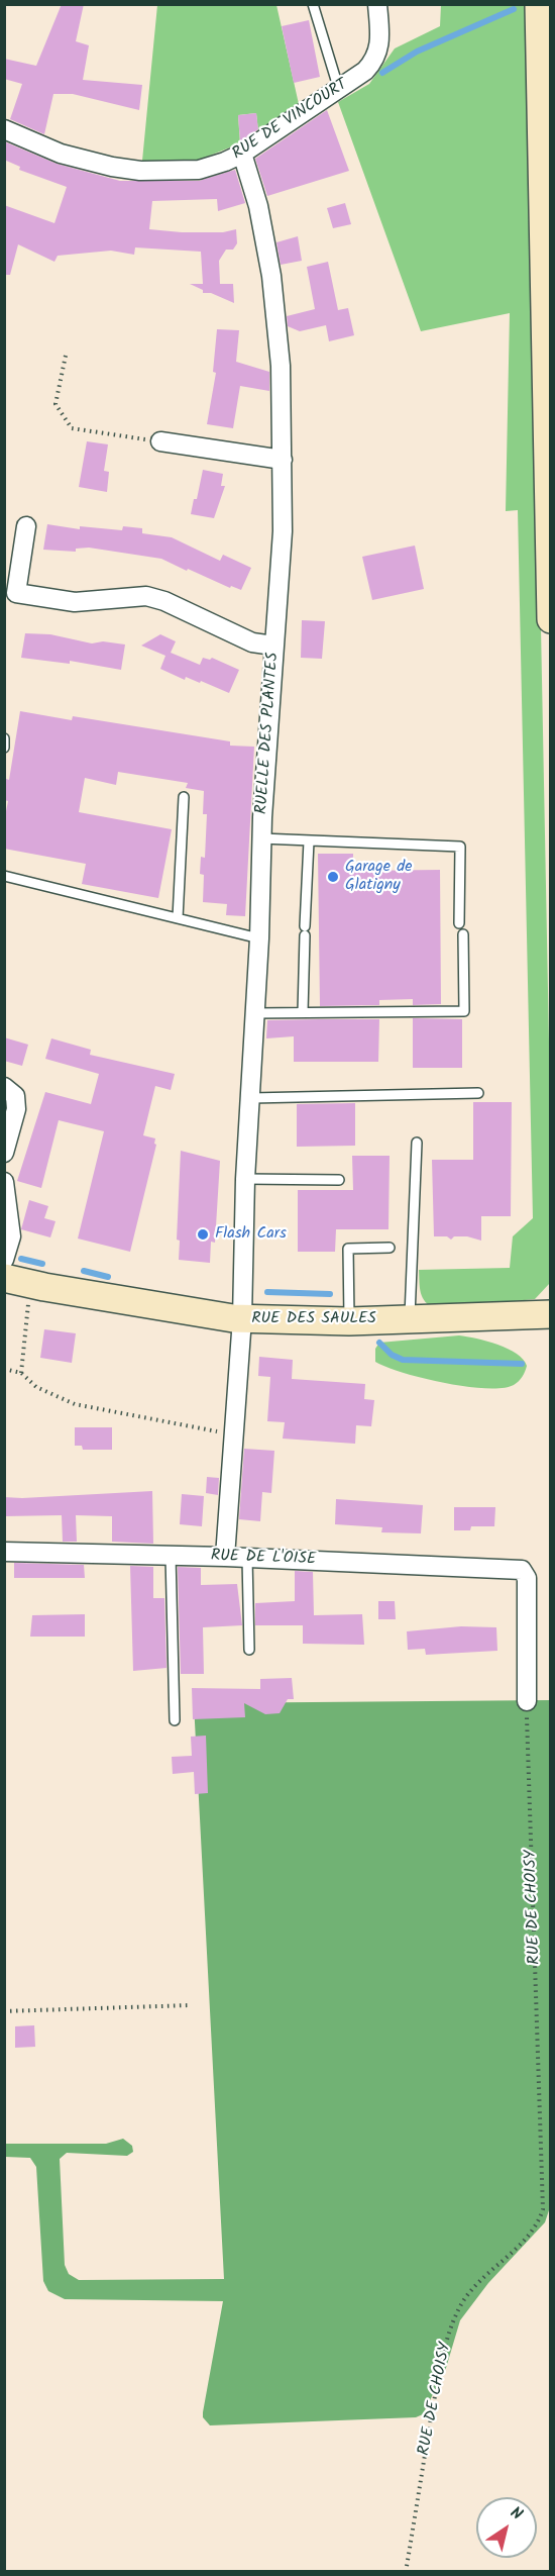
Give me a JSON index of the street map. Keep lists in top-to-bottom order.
{
  "streets": {
    "main road": ["RUE DES SAULES"],
    "street": ["RUE DE VINCOURT", "RUELLE DES PLANTES", "RUE DE L'OISE"],
    "path": ["RUE DE CHOISY"]
  },
  "crossings": [
    ["RUE DE VINCOURT", "RUELLE DES PLANTES"],
    ["RUELLE DES PLANTES", "RUE DES SAULES"],
    ["RUE DES SAULES", "RUE DE L'OISE"],
    ["RUE DE L'OISE", "RUE DE CHOISY"]
  ],
  "places": ["Garage de Glatigny", "Flash Cars"],
  "north": "top right"
}
